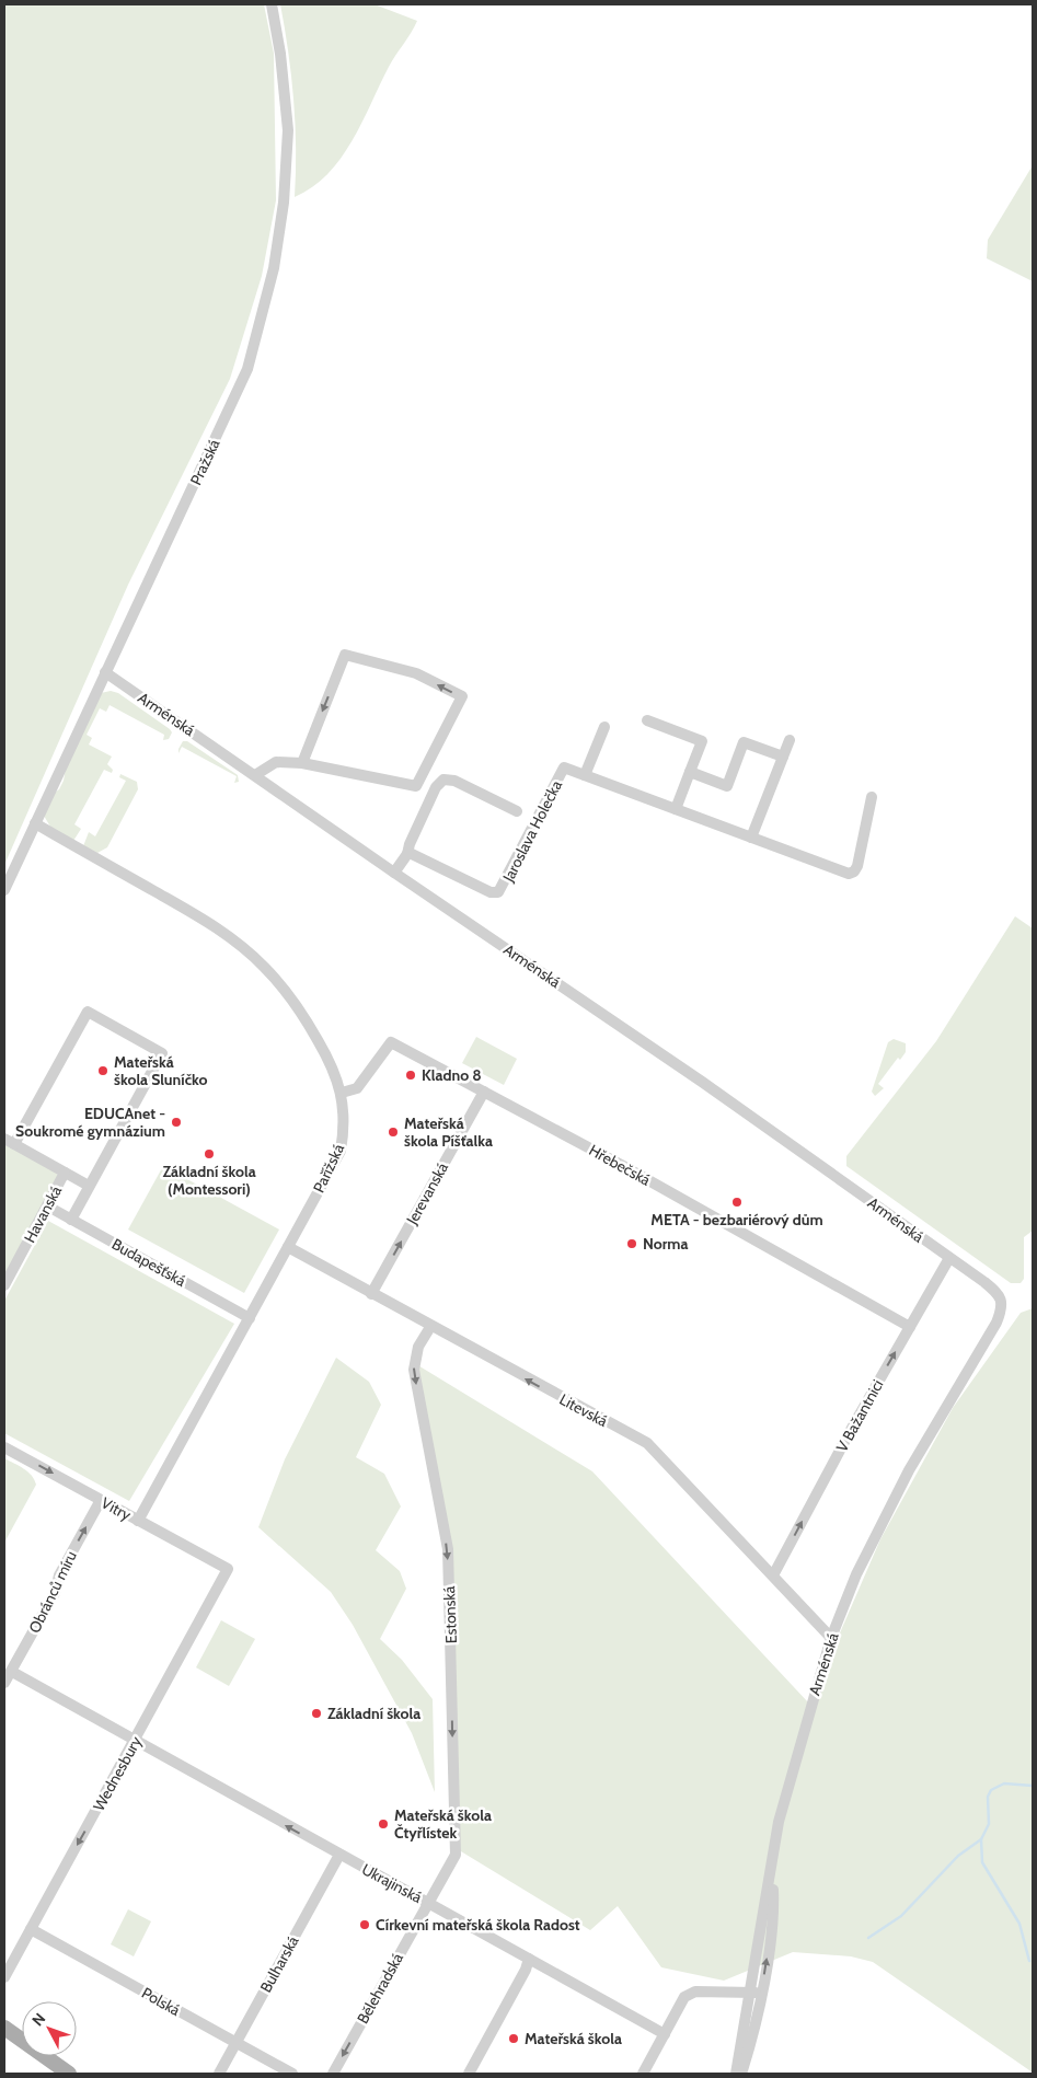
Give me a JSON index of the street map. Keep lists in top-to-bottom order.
{
  "streets": {
    "street": [
      "Pražská",
      "Arménská",
      "Jaroslava Holečka",
      "Hřebečská",
      "Pařížská",
      "Jerevanská",
      "Havanská",
      "Budapešťská",
      "Litevská",
      "V Bažantnici",
      "Vitry",
      "Obránců míru",
      "Estonská",
      "Wednesbury",
      "Ukrajinská",
      "Bulharská",
      "Bělehradská",
      "Polská"
    ]
  },
  "crossings": [
    ["Pražská", "Arménská"],
    ["Pražská", "Pařížská"],
    ["Arménská", "Jaroslava Holečka"],
    ["Arménská", "Litevská"],
    ["Arménská", "V Bažantnici"],
    ["Hřebečská", "Pařížská"],
    ["Hřebečská", "Jerevanská"],
    ["Hřebečská", "V Bažantnici"],
    ["Pařížská", "Budapešťská"],
    ["Pařížská", "Litevská"],
    ["Pařížská", "Vitry"],
    ["Jerevanská", "Litevská"],
    ["Havanská", "Budapešťská"],
    ["Litevská", "V Bažantnici"],
    ["Litevská", "Estonská"],
    ["Vitry", "Obránců míru"],
    ["Vitry", "Wednesbury"],
    ["Obránců míru", "Ukrajinská"],
    ["Estonská", "Ukrajinská"],
    ["Estonská", "Bělehradská"],
    ["Wednesbury", "Ukrajinská"],
    ["Wednesbury", "Polská"],
    ["Ukrajinská", "Bulharská"],
    ["Ukrajinská", "Bělehradská"],
    ["Bulharská", "Polská"]
  ],
  "one_way": [
    "Jerevanská",
    "Litevská",
    "V Bažantnici",
    "Vitry",
    "Obránců míru",
    "Estonská",
    "Wednesbury",
    "Bělehradská"
  ],
  "places": [
    "Mateřská škola Sluníčko",
    "Kladno 8",
    "EDUCAnet - Soukromé gymnázium",
    "Mateřská škola Píšťalka",
    "Základní škola (Montessori)",
    "META - bezbariérový dům",
    "Norma",
    "Základní škola",
    "Mateřská škola Čtyřlístek",
    "Církevní mateřská škola Radost",
    "Mateřská škola"
  ],
  "north": "top left"
}
